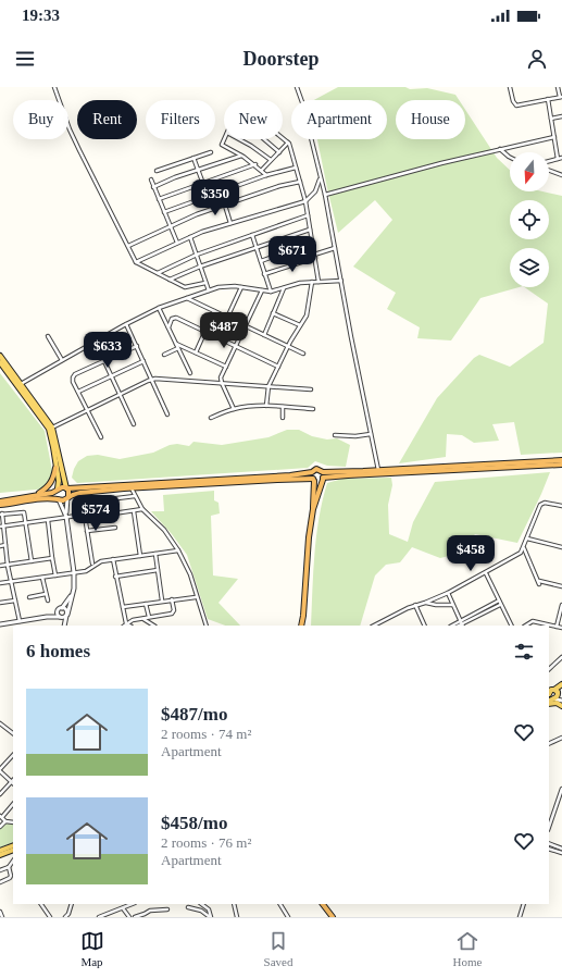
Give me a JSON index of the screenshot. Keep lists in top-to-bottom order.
{
  "north": "bottom",
  "page": {
    "status": "19:33",
    "header": "Doorstep",
    "chip": [
      "Buy",
      "Rent",
      "Filters",
      "New",
      "Apartment",
      "House"
    ],
    "price": [
      "$350",
      "$671",
      "$487",
      "$633",
      "$574",
      "$458"
    ],
    "heading": "6 homes",
    "list": [
      {
        "name": "$487/mo",
        "note": "2 rooms · 74 m² · Apartment"
      },
      {
        "name": "$458/mo",
        "note": "2 rooms · 76 m² · Apartment"
      }
    ],
    "tabs": ["Map", "Saved", "Home"]
  }
}
